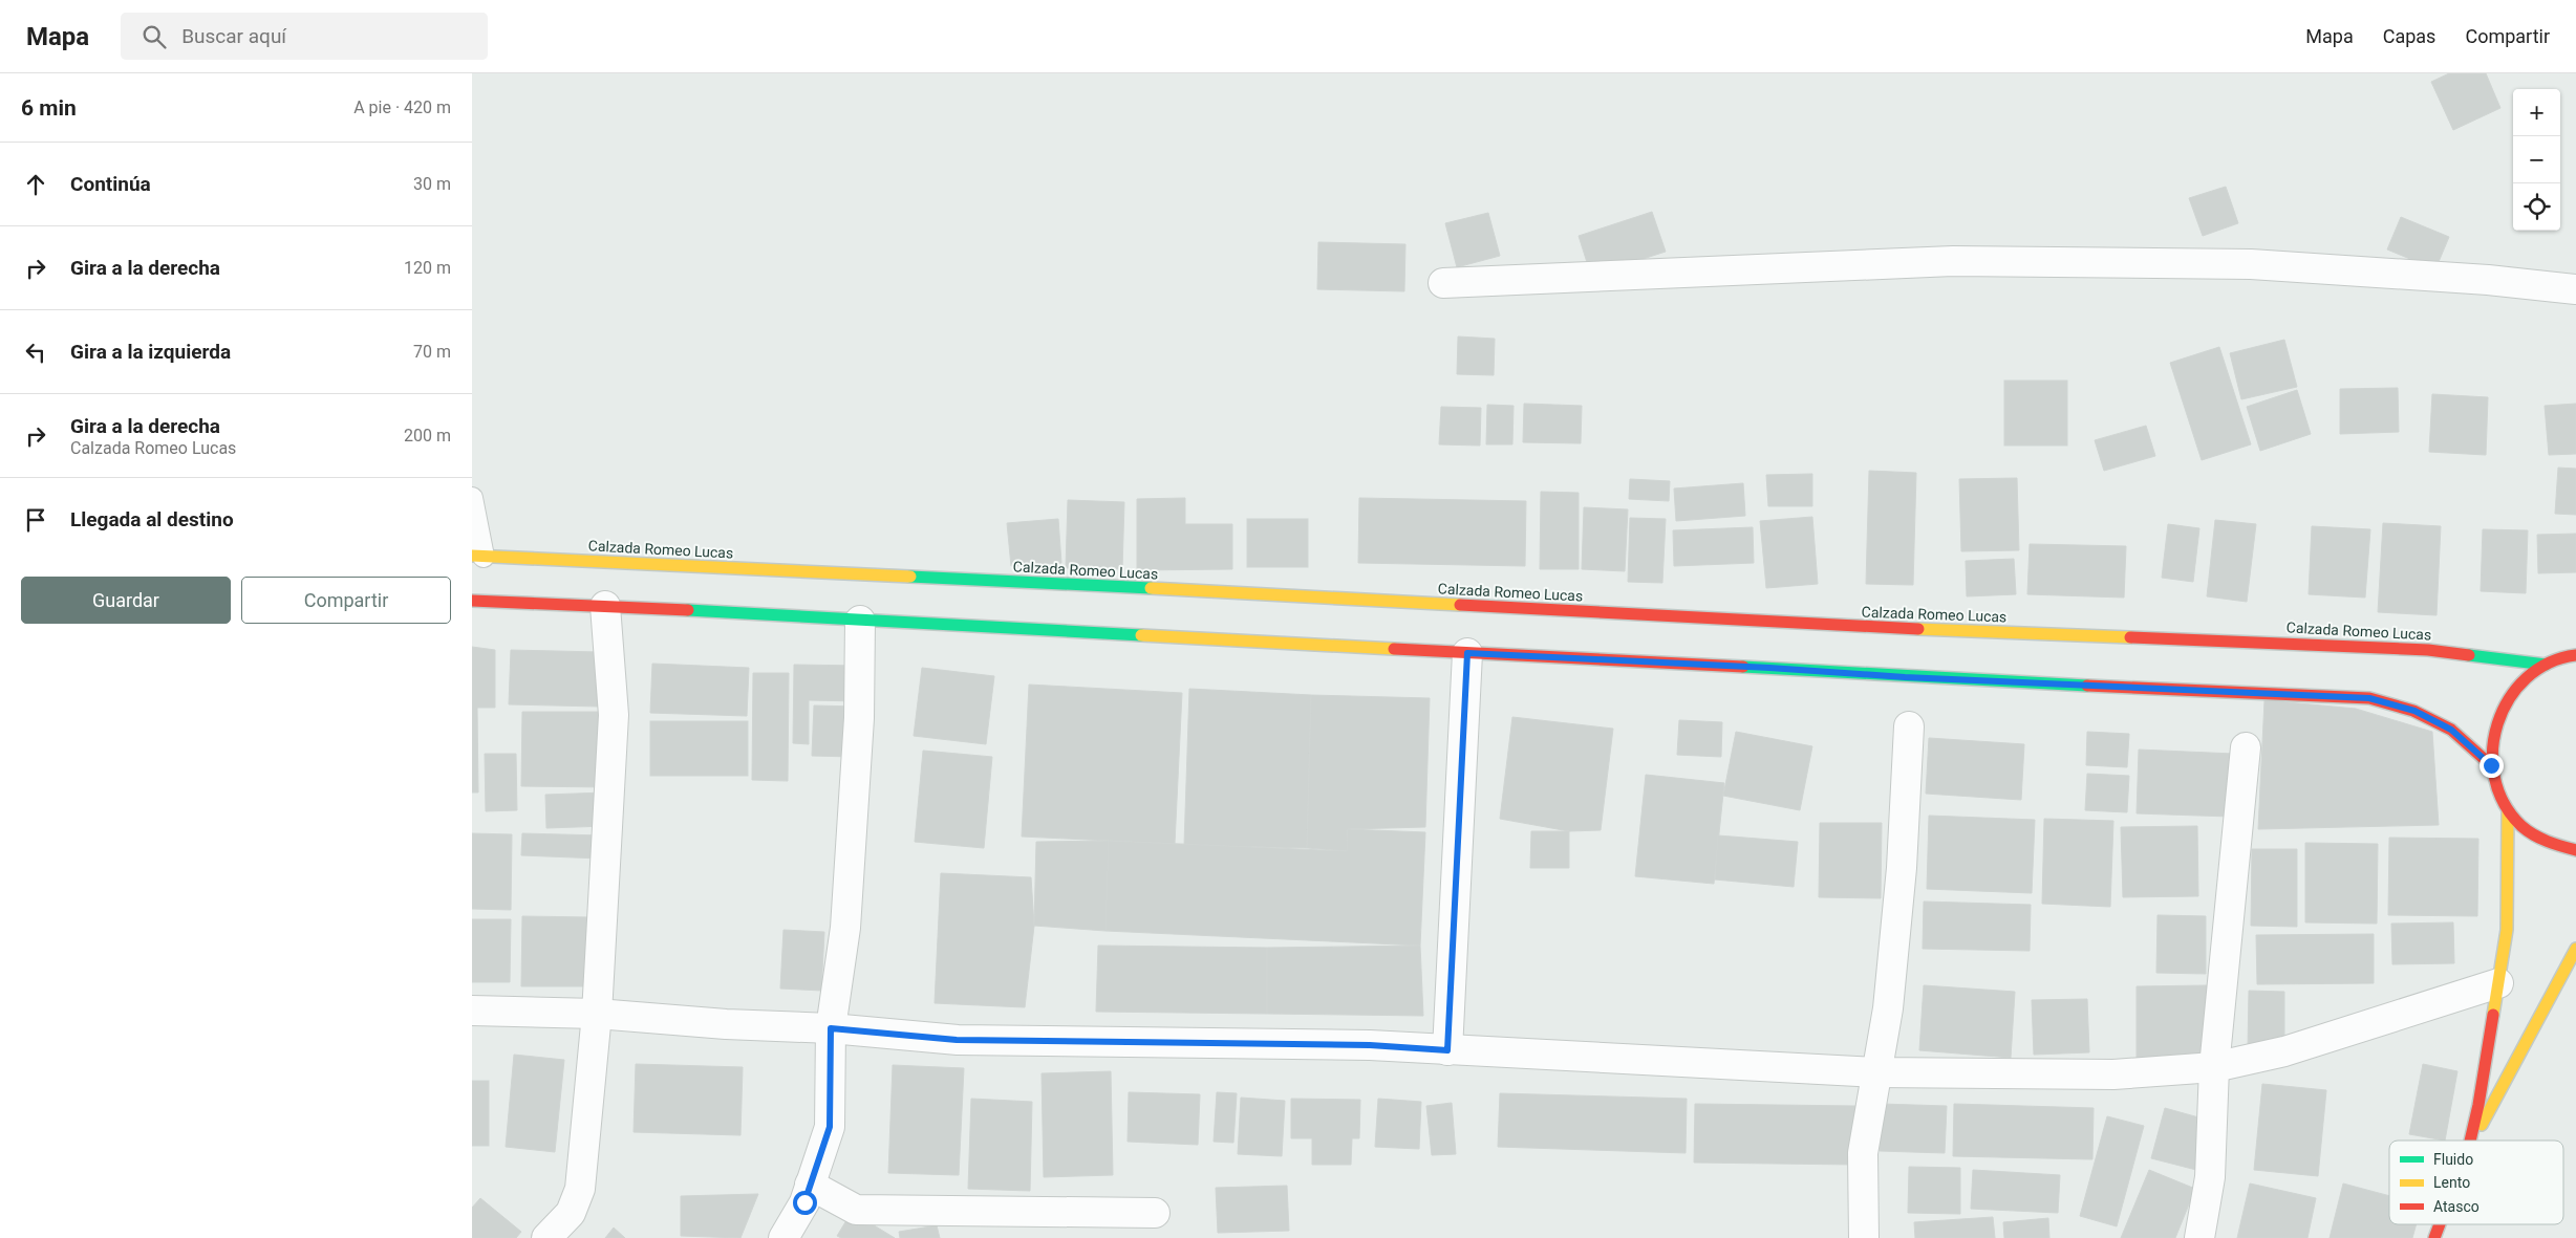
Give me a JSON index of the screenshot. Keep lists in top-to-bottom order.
{
  "streets": {
    "main road": ["Calzada Romeo Lucas"]
  },
  "legend": ["Fluido", "Lento", "Atasco"],
  "page": {
    "header": "Mapa",
    "search": "Buscar aquí",
    "nav": ["Mapa", "Capas", "Compartir"],
    "heading": ["6 min", "A pie · 420 m"],
    "map_buttons": ["+", "−"],
    "list": [
      ["Continúa", "30 m"],
      ["Gira a la derecha", "120 m"],
      ["Gira a la izquierda", "70 m"],
      ["Gira a la derecha", "Calzada Romeo Lucas", "200 m"],
      "Llegada al destino"
    ],
    "buttons": ["Guardar", "Compartir"]
  }
}
